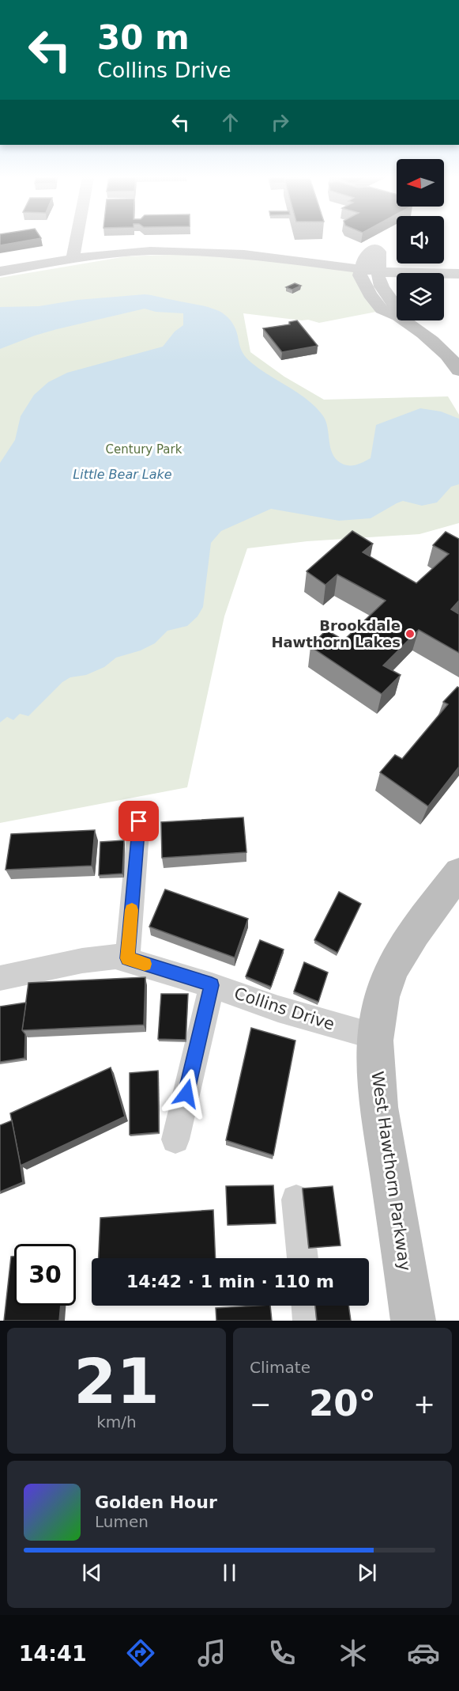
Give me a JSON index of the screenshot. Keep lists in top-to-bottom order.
{
  "streets": {
    "street": ["Collins Drive", "West Hawthorn Parkway"]
  },
  "crossings": [
    ["Collins Drive", "West Hawthorn Parkway"]
  ],
  "water": ["Little Bear Lake"],
  "parks": ["Century Park"],
  "places": ["Brookdale Hawthorn Lakes"],
  "north": "left",
  "page": {
    "turn": ["30 m", "Collins Drive"],
    "limit": "30",
    "trip": "14:42 · 1 min · 110 m",
    "tile": [
      ["21", "km/h"],
      "Climate"
    ],
    "heat": ["−", "20°", "+"],
    "song": ["Golden Hour", "Lumen"],
    "tabs": "14:41"
  }
}
